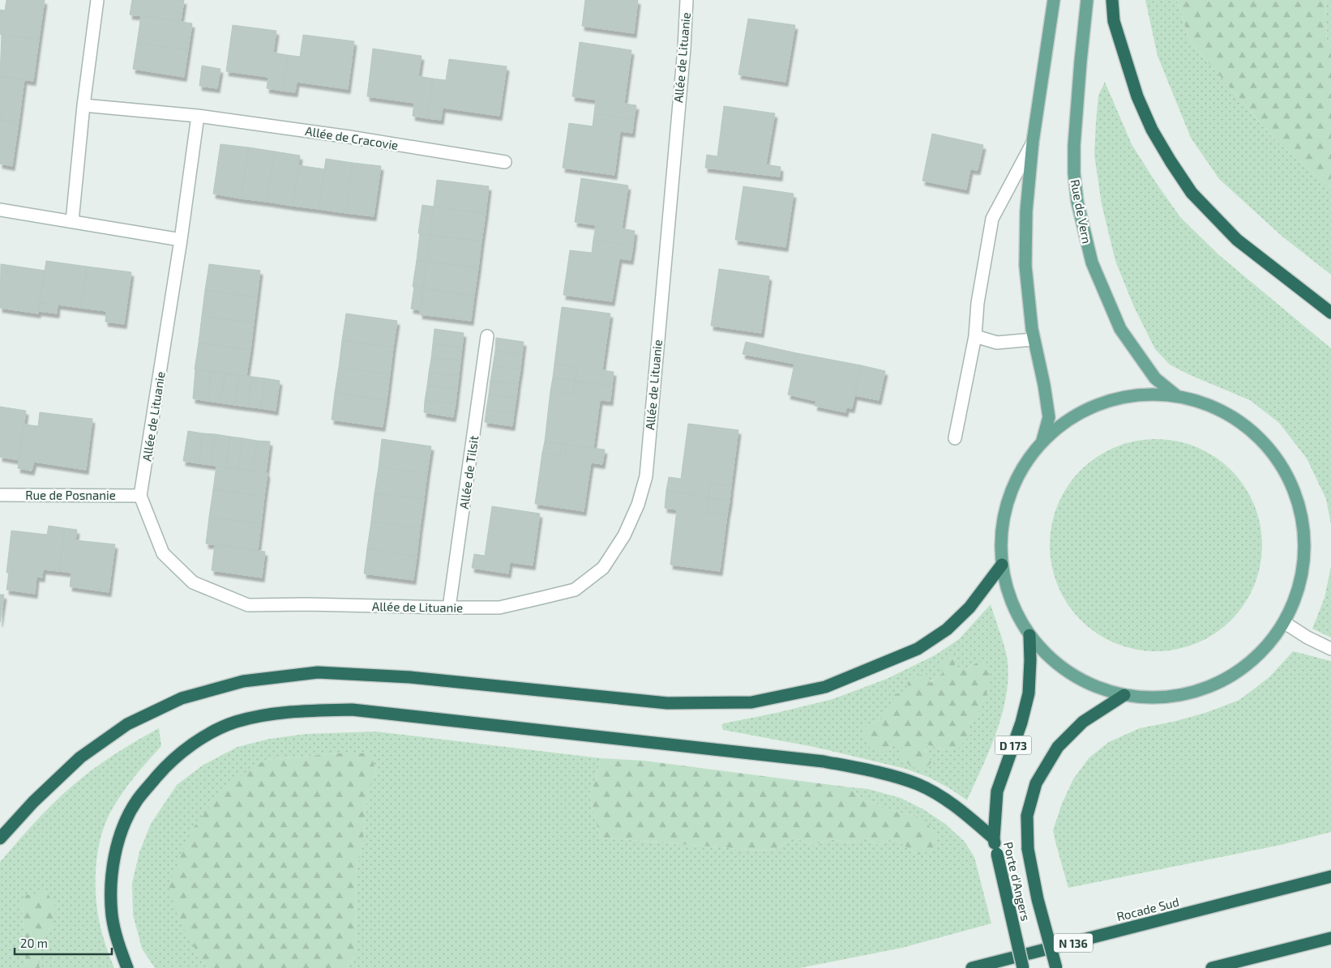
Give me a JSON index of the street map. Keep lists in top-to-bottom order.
{
  "streets": {
    "highway": [
      "D 173",
      "Porte d'Angers",
      "Rocade Sud",
      "N 136"
    ],
    "main road": ["Rue de Vern"],
    "street": [
      "Allée de Lituanie",
      "Allée de Cracovie",
      "Allée de Tilsit",
      "Rue de Posnanie"
    ]
  },
  "crossings": [
    ["Allée de Lituanie", "Allée de Cracovie"],
    ["Allée de Lituanie", "Allée de Tilsit"],
    ["Allée de Lituanie", "Rue de Posnanie"]
  ],
  "scale_bar": "20 m"
}
